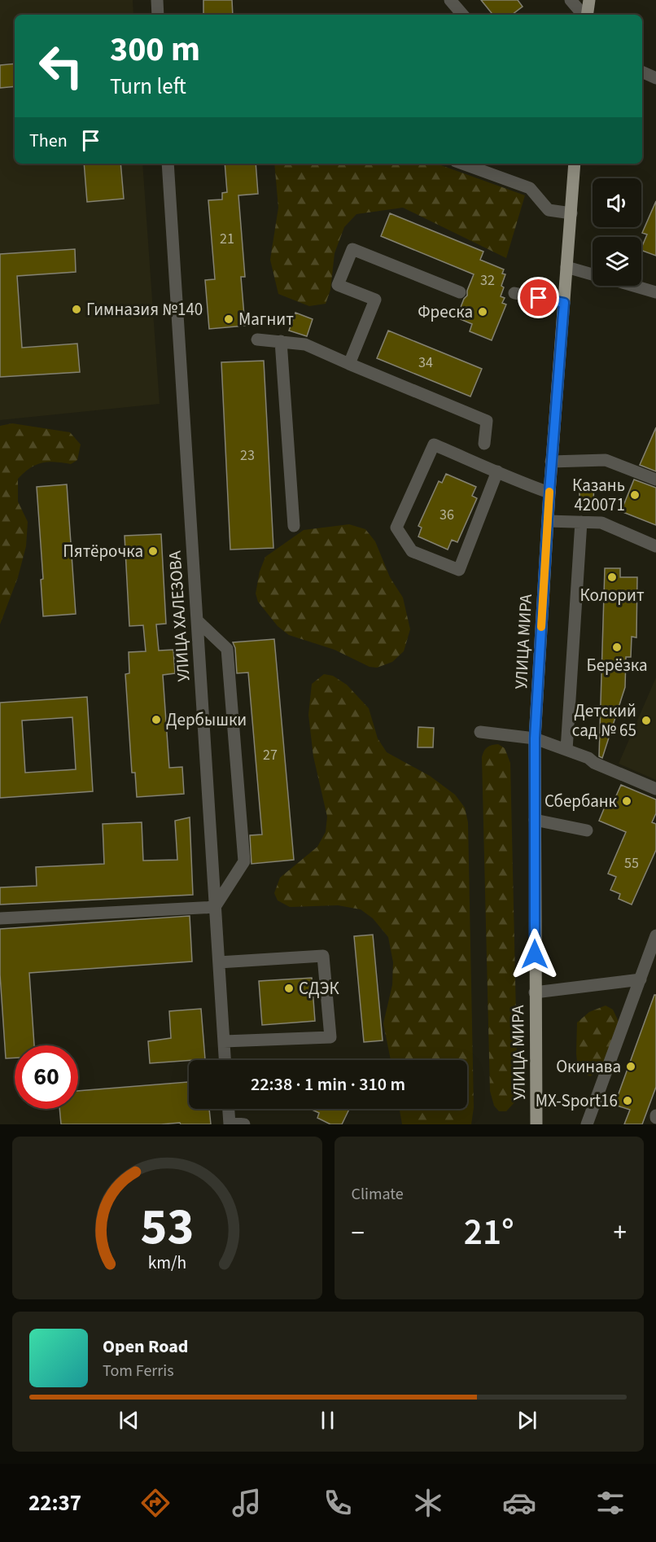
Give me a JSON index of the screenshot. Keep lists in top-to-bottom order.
{
  "streets": {
    "main road": ["УЛИЦА МИРА"],
    "street": ["УЛИЦА ХАЛЕЗОВА"]
  },
  "places": [
    "Гимназия №140",
    "Фреска",
    "Магнит",
    "Казань 420071",
    "Пятёрочка",
    "Колорит",
    "Берёзка",
    "Дербышки",
    "Детский сад № 65",
    "Сбербанк",
    "СДЭК",
    "Окинава",
    "MX-Sport16"
  ],
  "house_numbers": [
    "21",
    "32",
    "34",
    "23",
    "36",
    "27",
    "55"
  ],
  "page": {
    "turn": ["300 m", "Turn left"],
    "then": "Then",
    "limit": "60",
    "trip": "22:38 · 1 min · 310 m",
    "tile": "Climate",
    "heat": ["−", "21°", "+"],
    "song": ["Open Road", "Tom Ferris"],
    "tabs": "22:37",
    "gauge": ["53", "km/h"]
  }
}
